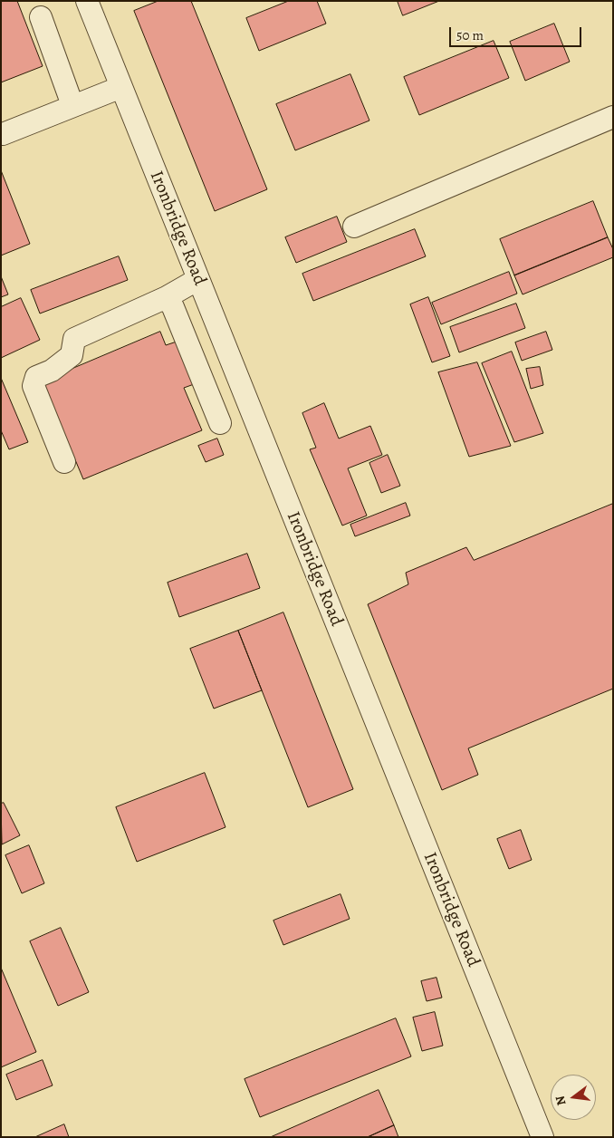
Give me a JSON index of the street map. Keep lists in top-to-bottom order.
{
  "streets": {
    "street": ["Ironbridge Road"]
  },
  "scale_bar": "50 m",
  "north": "left"
}
